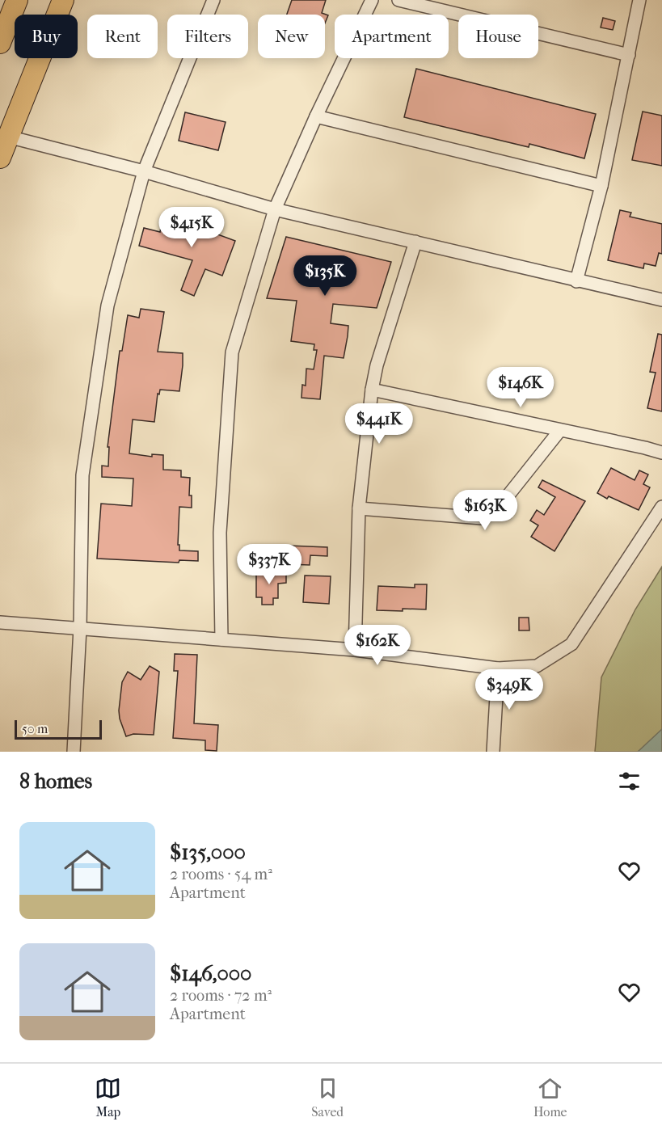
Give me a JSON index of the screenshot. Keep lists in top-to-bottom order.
{
  "scale_bar": "50 m",
  "page": {
    "chip": [
      "Buy",
      "Rent",
      "Filters",
      "New",
      "Apartment",
      "House"
    ],
    "price": [
      "$415K",
      "$135K",
      "$146K",
      "$441K",
      "$163K",
      "$337K",
      "$162K",
      "$349K"
    ],
    "scale": "50 m",
    "heading": "8 homes",
    "list": [
      {
        "name": "$135,000",
        "note": "2 rooms · 54 m² · Apartment"
      },
      {
        "name": "$146,000",
        "note": "2 rooms · 72 m² · Apartment"
      }
    ],
    "tabs": ["Map", "Saved", "Home"]
  }
}
